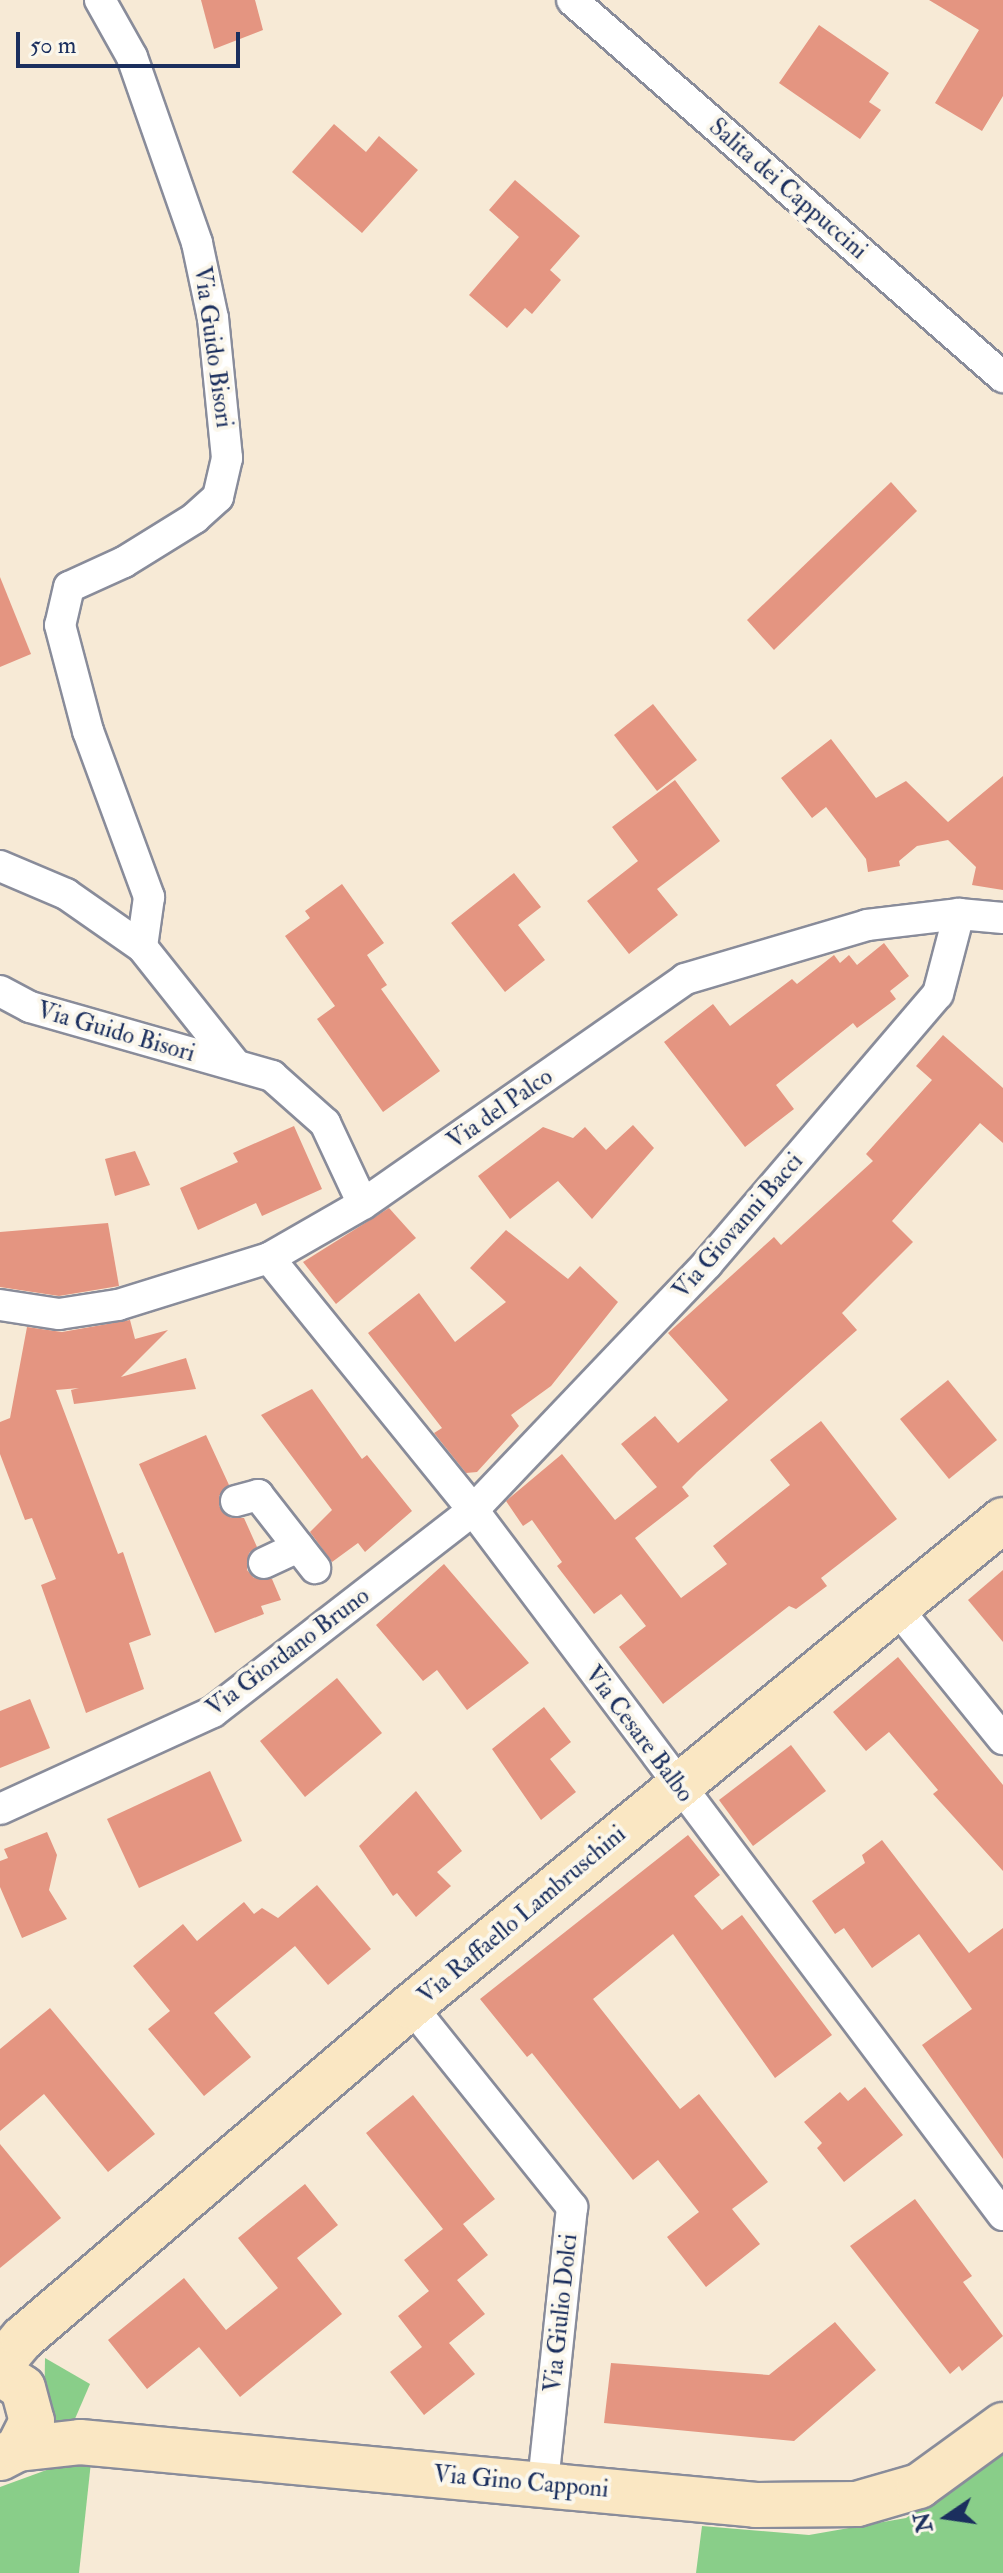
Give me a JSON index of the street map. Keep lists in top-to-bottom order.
{
  "streets": {
    "main road": ["Via Raffaello Lambruschini", "Via Gino Capponi"],
    "street": [
      "Salita dei Cappuccini",
      "Via Guido Bisori",
      "Via del Palco",
      "Via Giovanni Bacci",
      "Via Giordano Bruno",
      "Via Cesare Balbo",
      "Via Giulio Dolci"
    ]
  },
  "crossings": [
    ["Via Guido Bisori", "Via del Palco"],
    ["Via del Palco", "Via Giovanni Bacci"],
    ["Via del Palco", "Via Cesare Balbo"],
    ["Via Giovanni Bacci", "Via Giordano Bruno"],
    ["Via Giovanni Bacci", "Via Cesare Balbo"],
    ["Via Giordano Bruno", "Via Cesare Balbo"],
    ["Via Cesare Balbo", "Via Raffaello Lambruschini"],
    ["Via Raffaello Lambruschini", "Via Giulio Dolci"],
    ["Via Giulio Dolci", "Via Gino Capponi"]
  ],
  "scale_bar": "50 m",
  "north": "left"
}
